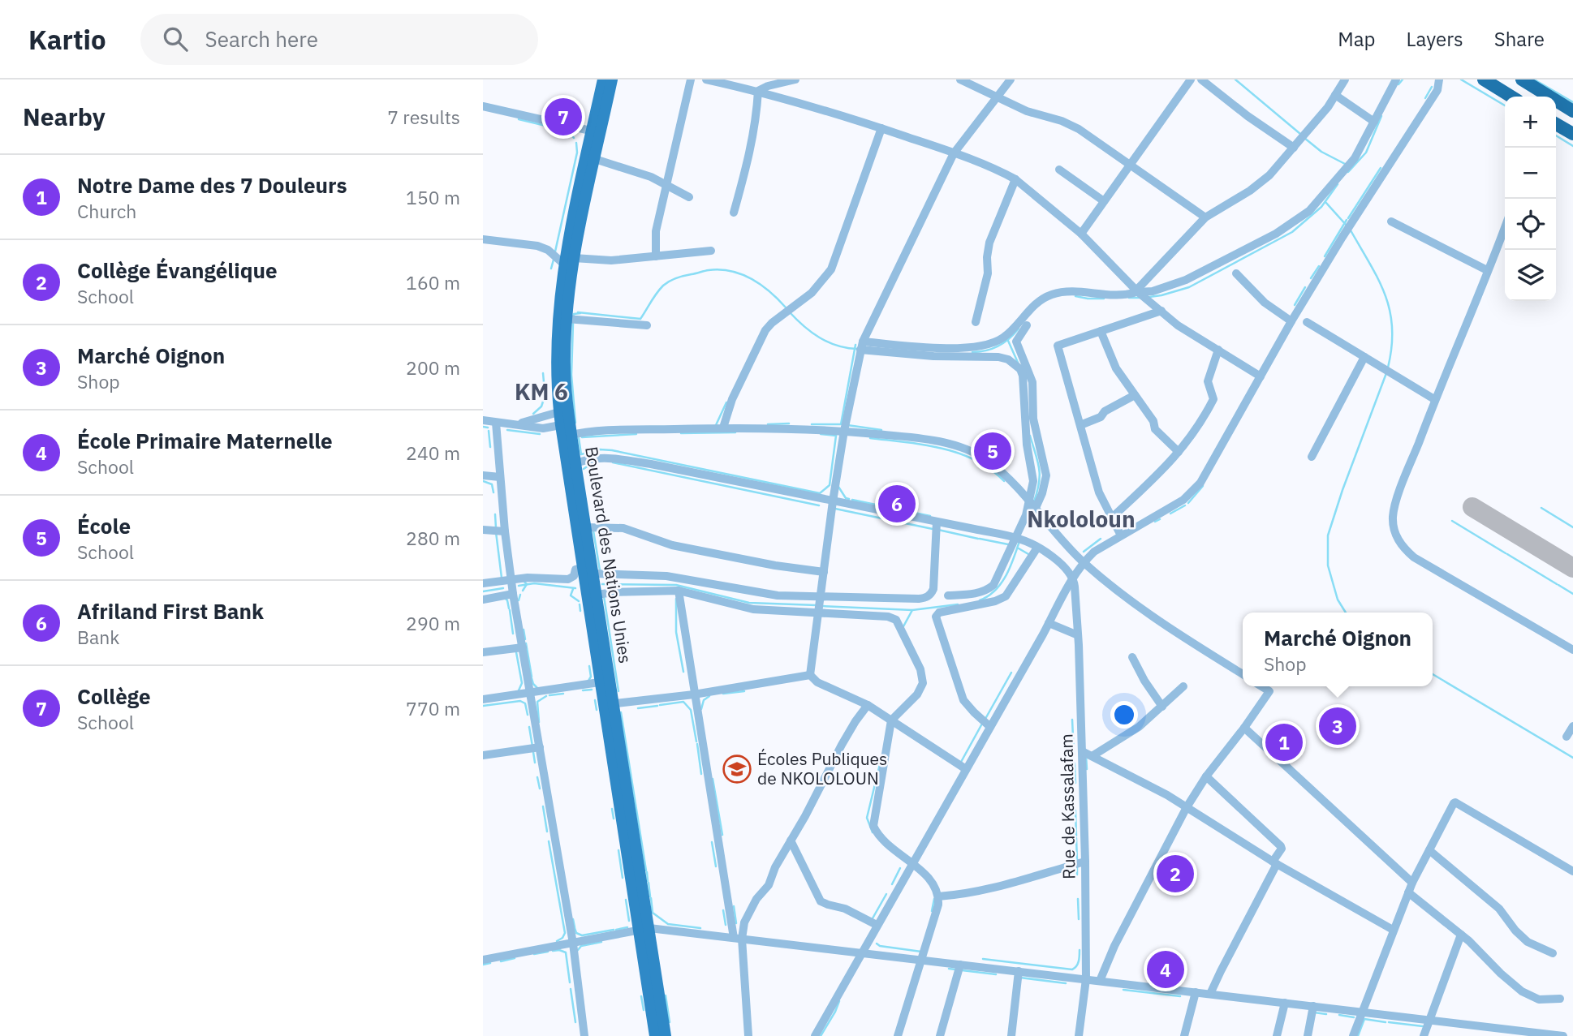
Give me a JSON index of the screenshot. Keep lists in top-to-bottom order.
{
  "streets": {
    "main road": ["Boulevard des Nations Unies"],
    "street": ["Rue de Kassalafam"]
  },
  "districts": ["KM 6", "Nkololoun"],
  "places": {
    "school or university": ["Écoles Publiques de NKOLOLOUN"]
  },
  "page": {
    "header": "Kartio",
    "search": "Search here",
    "nav": ["Map", "Layers", "Share"],
    "heading": ["Nearby", "7 results"],
    "pins": [
      "7",
      "5",
      "6",
      "3",
      "1",
      "2",
      "4"
    ],
    "map_buttons": ["+", "−"],
    "list": [
      {
        "mark": "1",
        "name": "Notre Dame des 7 Douleurs",
        "note": "Church",
        "value": "150 m"
      },
      {
        "mark": "2",
        "name": "Collège Évangélique",
        "note": "School",
        "value": "160 m"
      },
      {
        "mark": "3",
        "name": "Marché Oignon",
        "note": "Shop",
        "value": "200 m"
      },
      {
        "mark": "4",
        "name": "École Primaire Maternelle",
        "note": "School",
        "value": "240 m"
      },
      {
        "mark": "5",
        "name": "École",
        "note": "School",
        "value": "280 m"
      },
      {
        "mark": "6",
        "name": "Afriland First Bank",
        "note": "Bank",
        "value": "290 m"
      },
      {
        "mark": "7",
        "name": "Collège",
        "note": "School",
        "value": "770 m"
      }
    ],
    "popup": ["Marché Oignon", "Shop"]
  }
}
